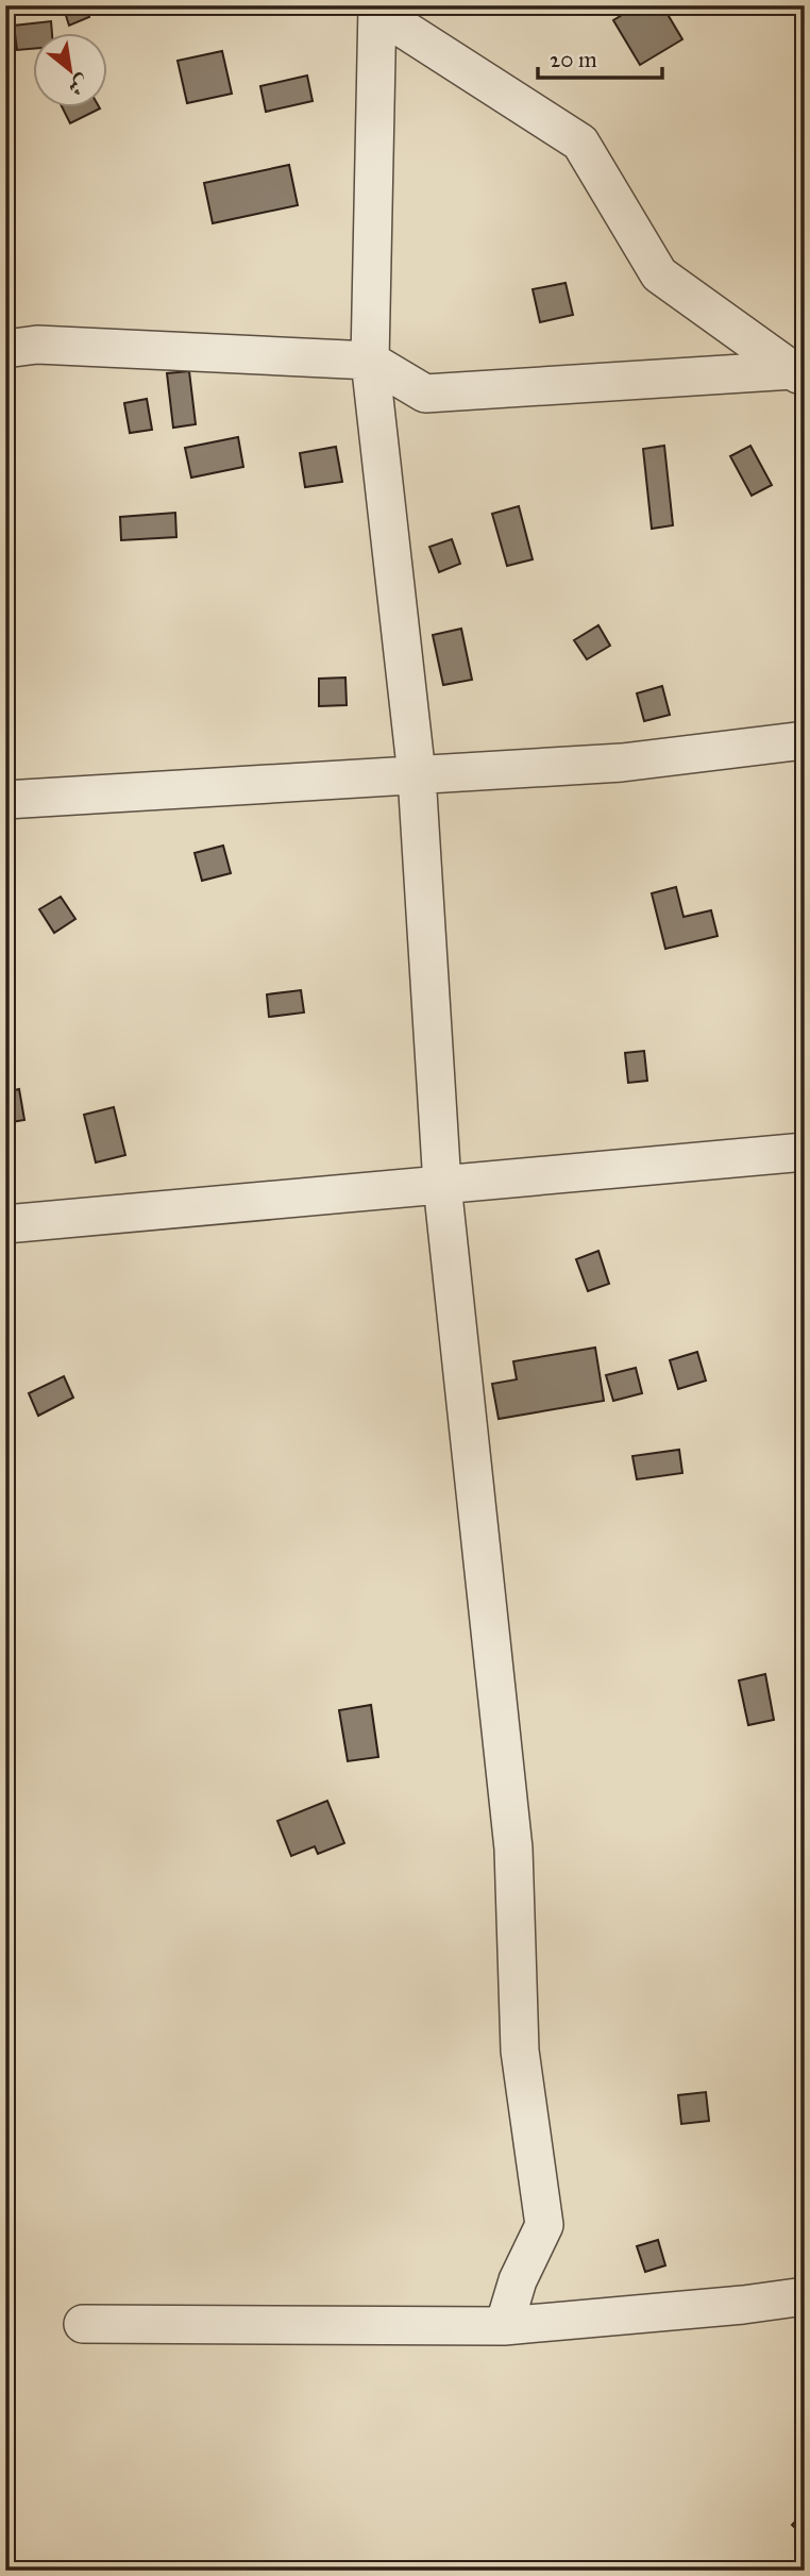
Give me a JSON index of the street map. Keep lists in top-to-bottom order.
{
  "scale_bar": "20 m",
  "north": "bottom right"
}
